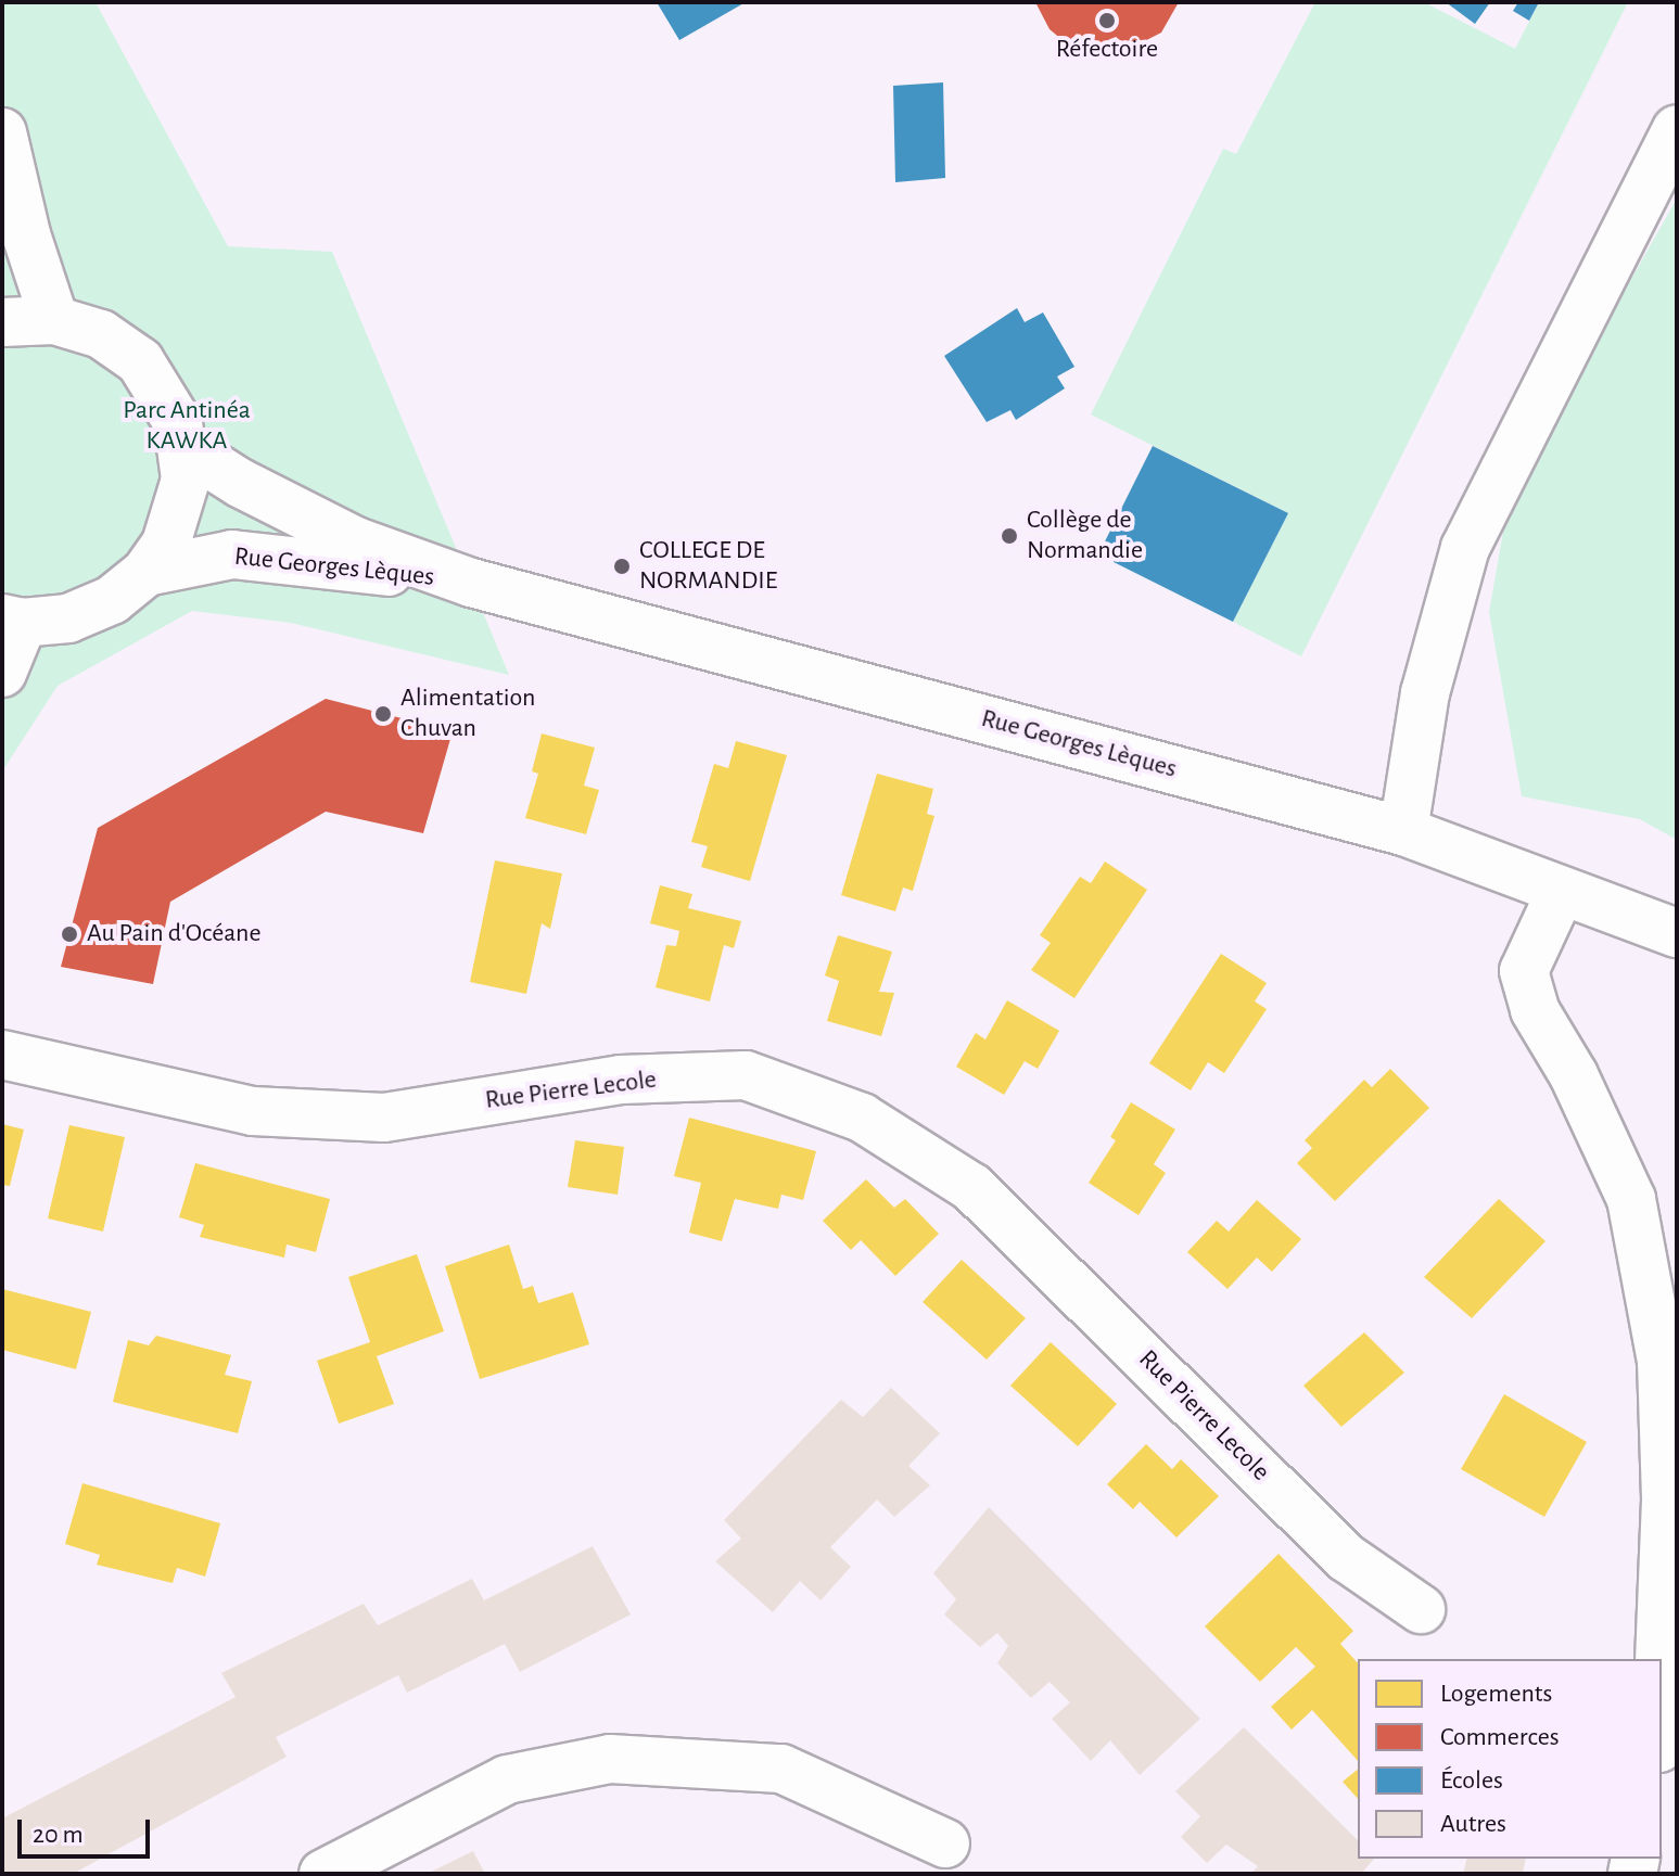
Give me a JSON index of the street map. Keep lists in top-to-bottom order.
{
  "streets": {
    "main road": ["Rue Georges Lèques", "Rue Pierre Lecole"]
  },
  "parks": ["Parc Antinéa KAWKA"],
  "places": [
    "Réfectoire",
    "Collège de Normandie",
    "COLLEGE DE NORMANDIE",
    "Alimentation Chuvan",
    "Au Pain d'Océane"
  ],
  "legend": [
    "Logements",
    "Commerces",
    "Écoles",
    "Autres"
  ],
  "scale_bar": "20 m"
}
